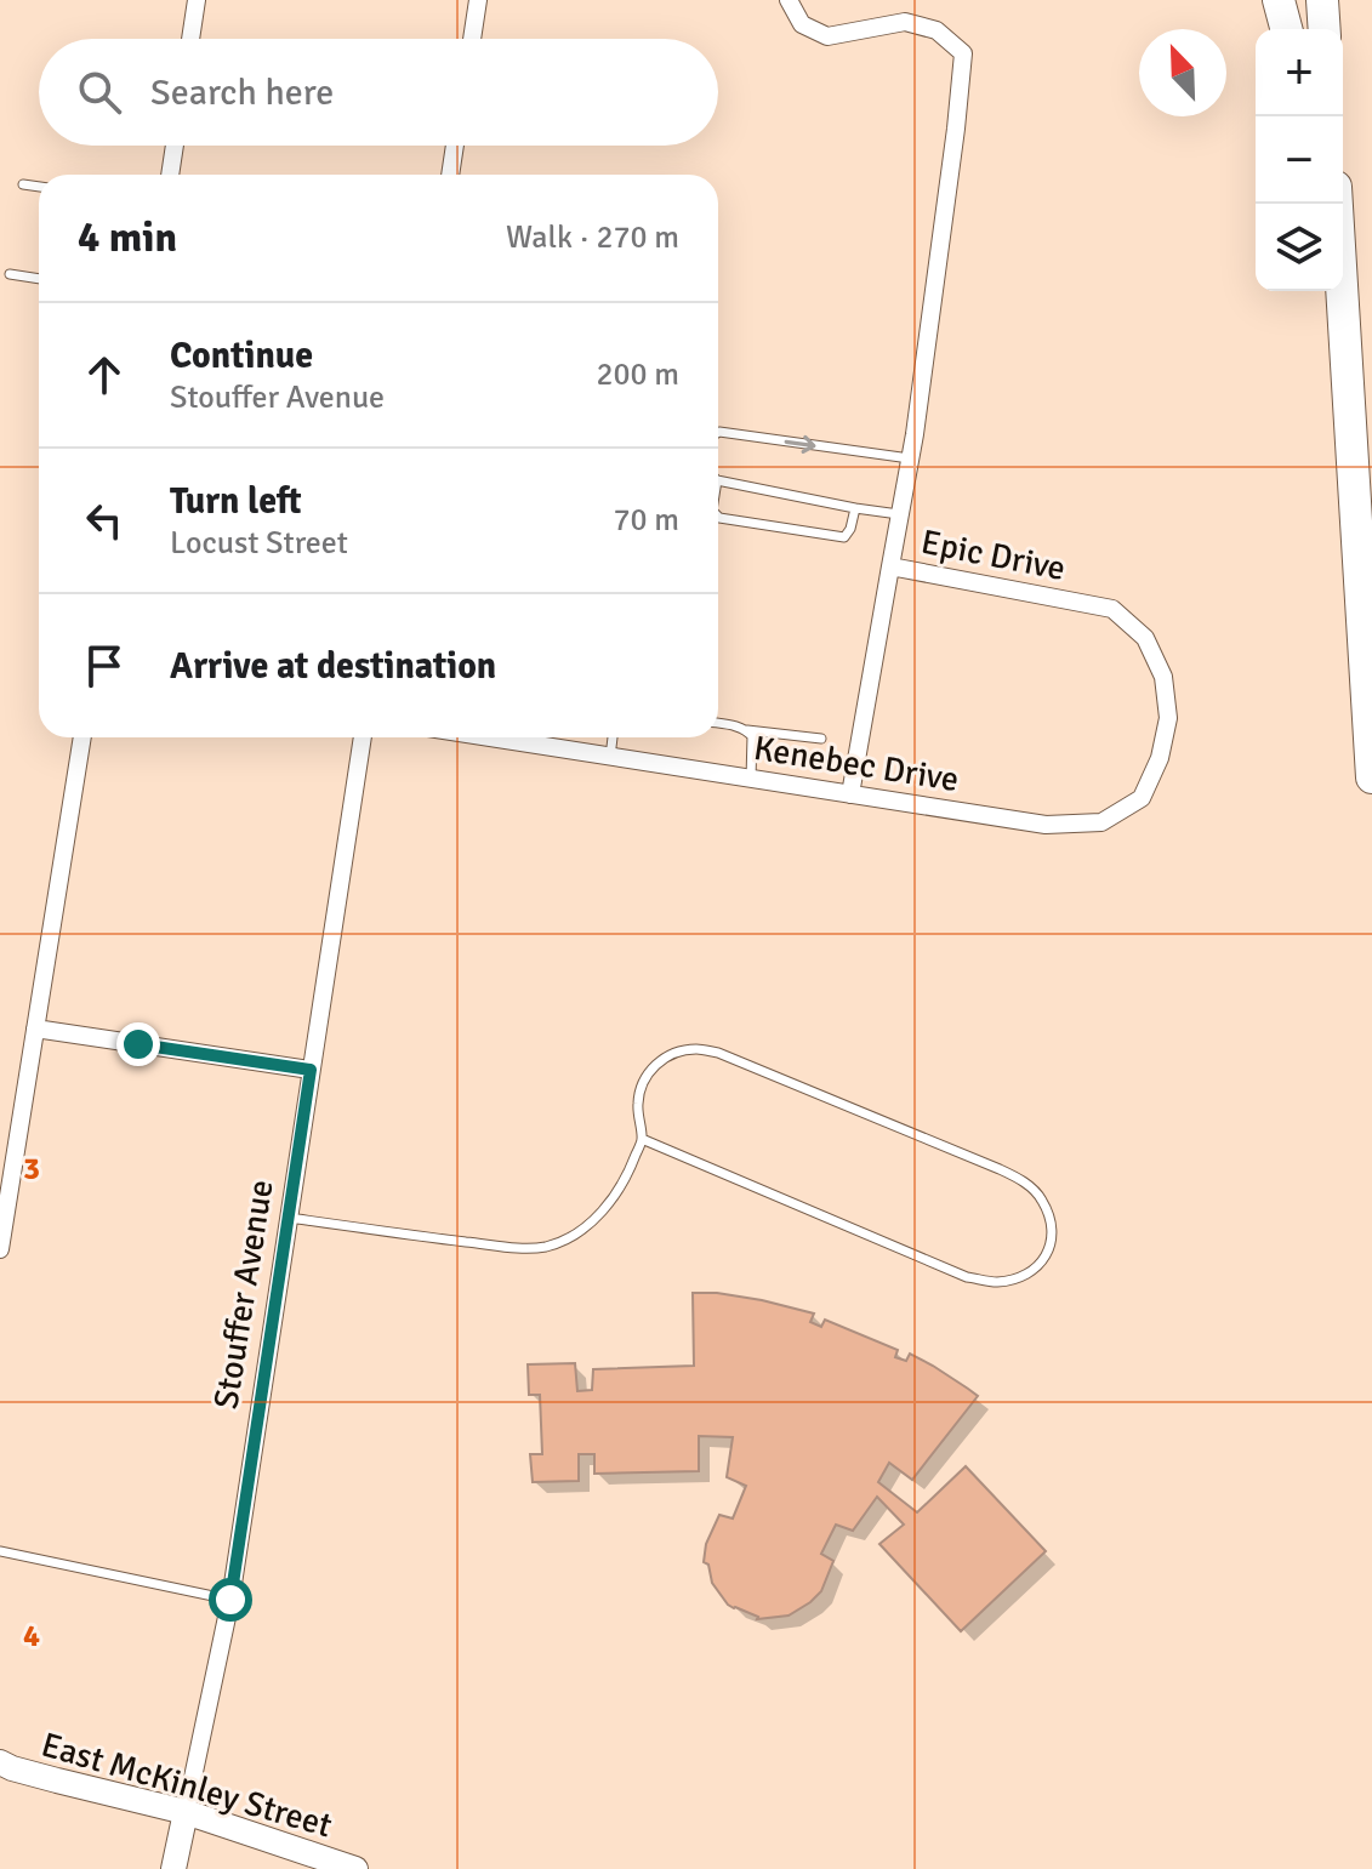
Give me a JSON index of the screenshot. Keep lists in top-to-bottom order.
{
  "streets": {
    "street": [
      "Epic Drive",
      "Kenebec Drive",
      "Stouffer Avenue",
      "East McKinley Street"
    ]
  },
  "crossings": [
    ["Epic Drive", "Kenebec Drive"],
    ["Stouffer Avenue", "East McKinley Street"]
  ],
  "north": "top left",
  "page": {
    "map_buttons": ["+", "−"],
    "search": "Search here",
    "heading": ["4 min", "Walk · 270 m"],
    "list": [
      ["Continue", "Stouffer Avenue", "200 m"],
      ["Turn left", "Locust Street", "70 m"],
      "Arrive at destination"
    ]
  },
  "grid": {
    "rows": ["3", "4"]
  }
}
